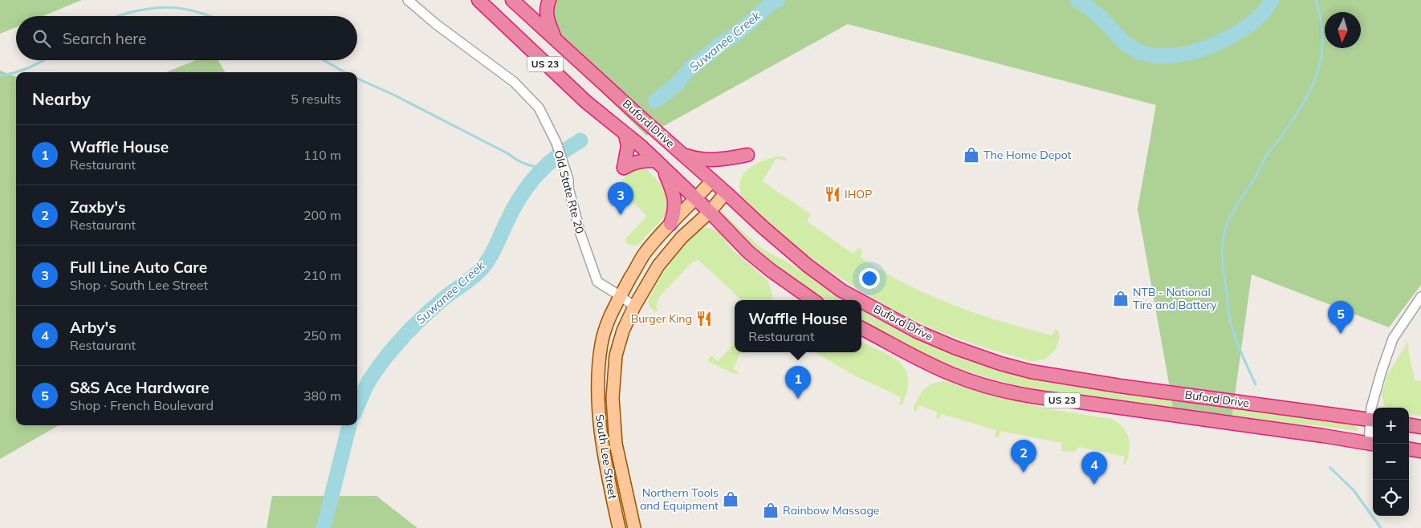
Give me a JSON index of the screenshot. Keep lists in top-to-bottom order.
{
  "streets": {
    "highway": ["US 23", "Buford Drive"],
    "main road": ["South Lee Street"],
    "street": ["Old State Rte 20"]
  },
  "crossings": [
    ["Buford Drive", "South Lee Street"],
    ["Old State Rte 20", "South Lee Street"]
  ],
  "water": ["Suwanee Creek"],
  "places": {
    "shop": [
      "The Home Depot",
      "NTB - National Tire and Battery",
      "Northern Tools and Equipment",
      "Rainbow Massage"
    ],
    "restaurant": ["IHOP", "Burger King"]
  },
  "north": "bottom",
  "page": {
    "search": "Search here",
    "heading": ["Nearby", "5 results"],
    "list": [
      {
        "mark": "1",
        "name": "Waffle House",
        "note": "Restaurant",
        "value": "110 m"
      },
      {
        "mark": "2",
        "name": "Zaxby's",
        "note": "Restaurant",
        "value": "200 m"
      },
      {
        "mark": "3",
        "name": "Full Line Auto Care",
        "note": "Shop · South Lee Street",
        "value": "210 m"
      },
      {
        "mark": "4",
        "name": "Arby's",
        "note": "Restaurant",
        "value": "250 m"
      },
      {
        "mark": "5",
        "name": "S&S Ace Hardware",
        "note": "Shop · French Boulevard",
        "value": "380 m"
      }
    ],
    "pins": [
      "3",
      "5",
      "1",
      "2",
      "4"
    ],
    "popup": ["Waffle House", "Restaurant"],
    "map_buttons": ["+", "−"]
  }
}
